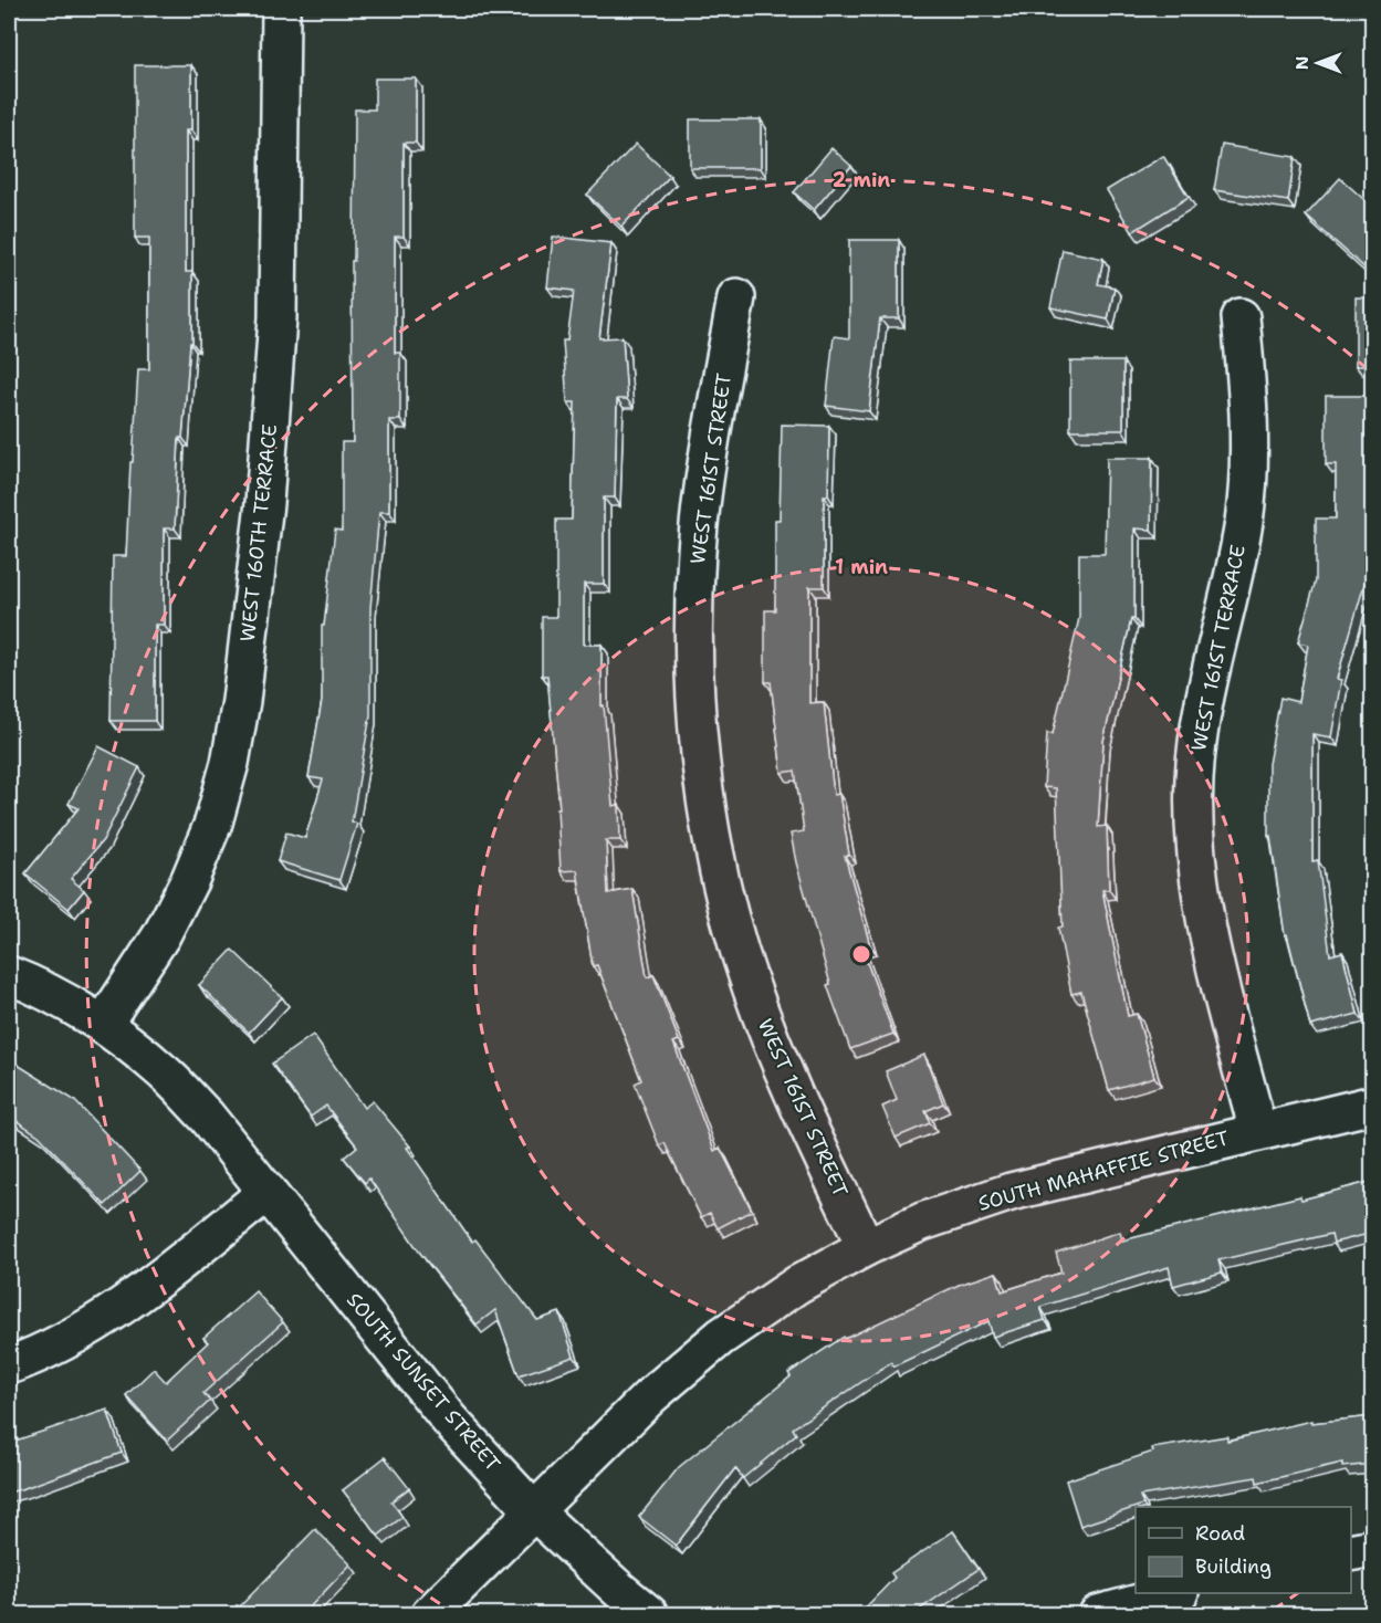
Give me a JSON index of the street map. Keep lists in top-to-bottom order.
{
  "streets": {
    "street": [
      "WEST 161ST STREET",
      "WEST 160TH TERRACE",
      "WEST 161ST TERRACE",
      "SOUTH MAHAFFIE STREET",
      "SOUTH SUNSET STREET"
    ]
  },
  "crossings": [
    ["WEST 161ST STREET", "SOUTH MAHAFFIE STREET"],
    ["WEST 160TH TERRACE", "SOUTH SUNSET STREET"],
    ["WEST 161ST TERRACE", "SOUTH MAHAFFIE STREET"],
    ["SOUTH MAHAFFIE STREET", "SOUTH SUNSET STREET"]
  ],
  "legend": ["Road", "Building"],
  "north": "left",
  "rings": ["2 min", "1 min"]
}
